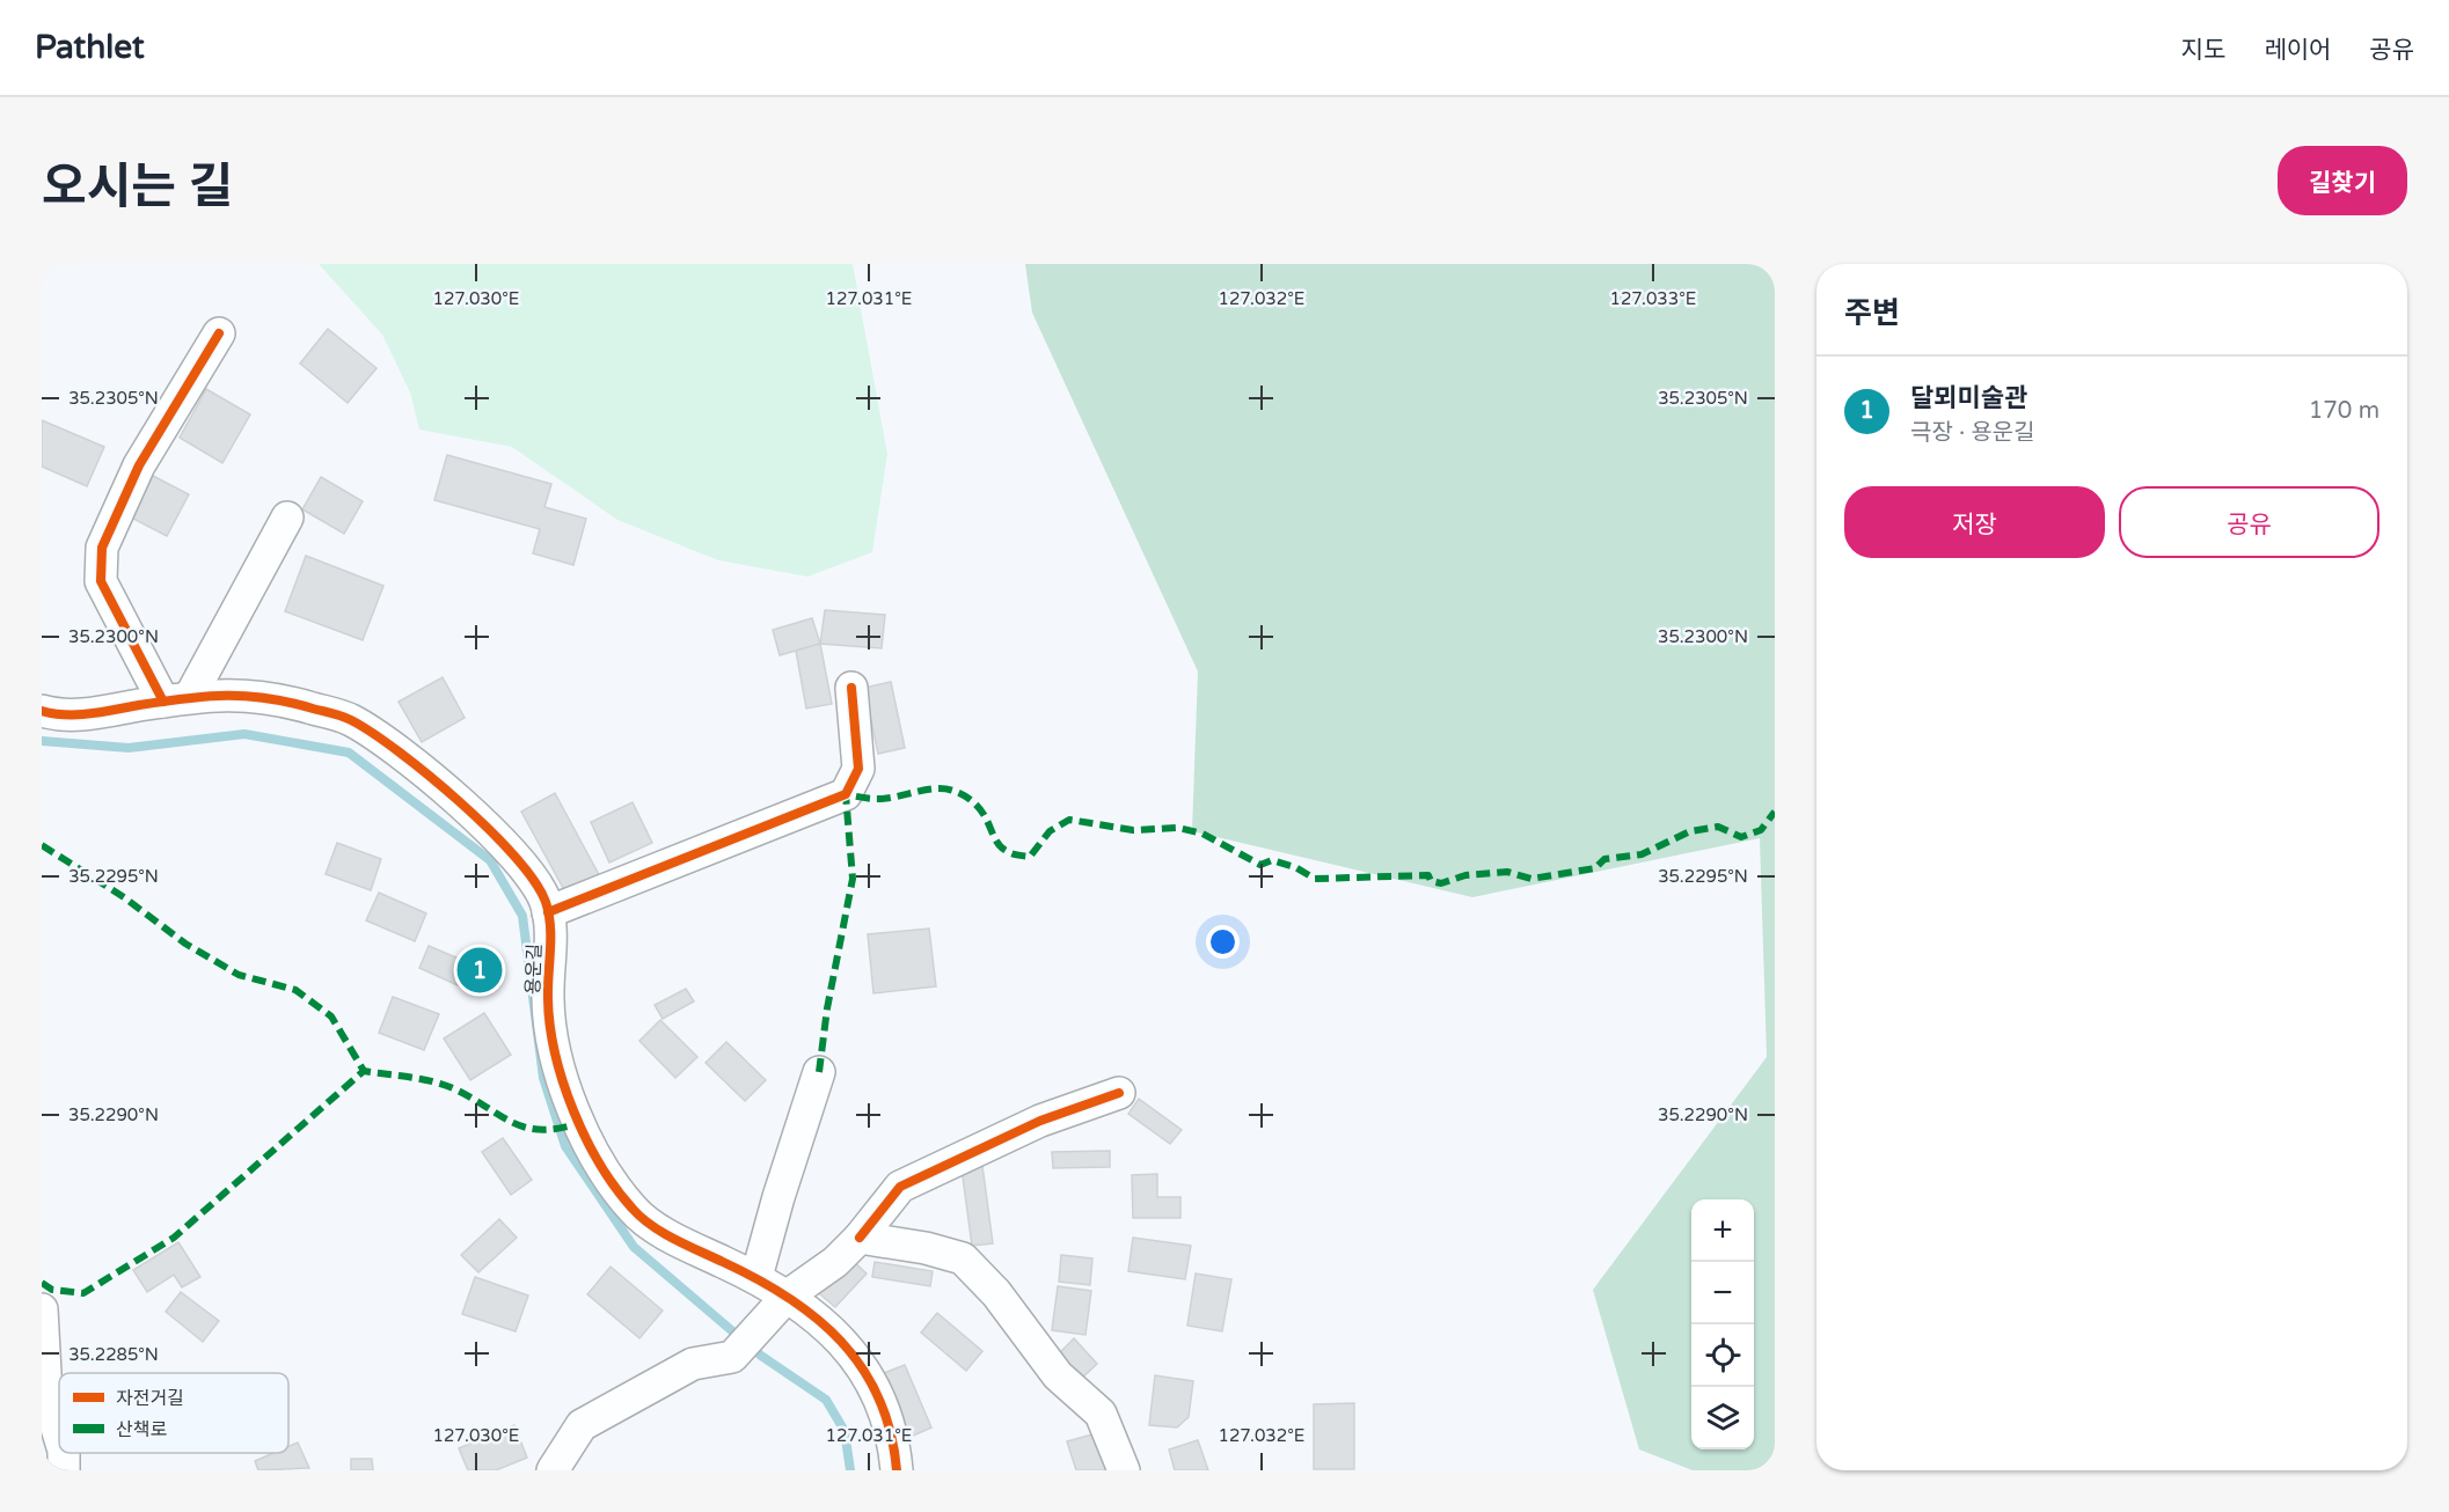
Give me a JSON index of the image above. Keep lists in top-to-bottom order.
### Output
{
  "streets": {
    "street": ["용운길"]
  },
  "legend": ["자전거길", "산책로"],
  "page": {
    "header": "Pathlet",
    "nav": ["지도", "레이어", "공유"],
    "title": "오시는 길",
    "buttons": [
      "길찾기",
      ["저장", "공유"]
    ],
    "heading": "주변",
    "list": [
      {
        "mark": "1",
        "name": "달뫼미술관",
        "note": "극장 · 용운길",
        "value": "170 m"
      }
    ],
    "pins": "1",
    "map_buttons": ["+", "−"]
  },
  "coordinates": [
    "127.030°E",
    "127.031°E",
    "127.032°E",
    "127.033°E",
    "35.2305°N",
    "35.2300°N",
    "35.2295°N",
    "35.2290°N",
    "35.2285°N"
  ]
}
